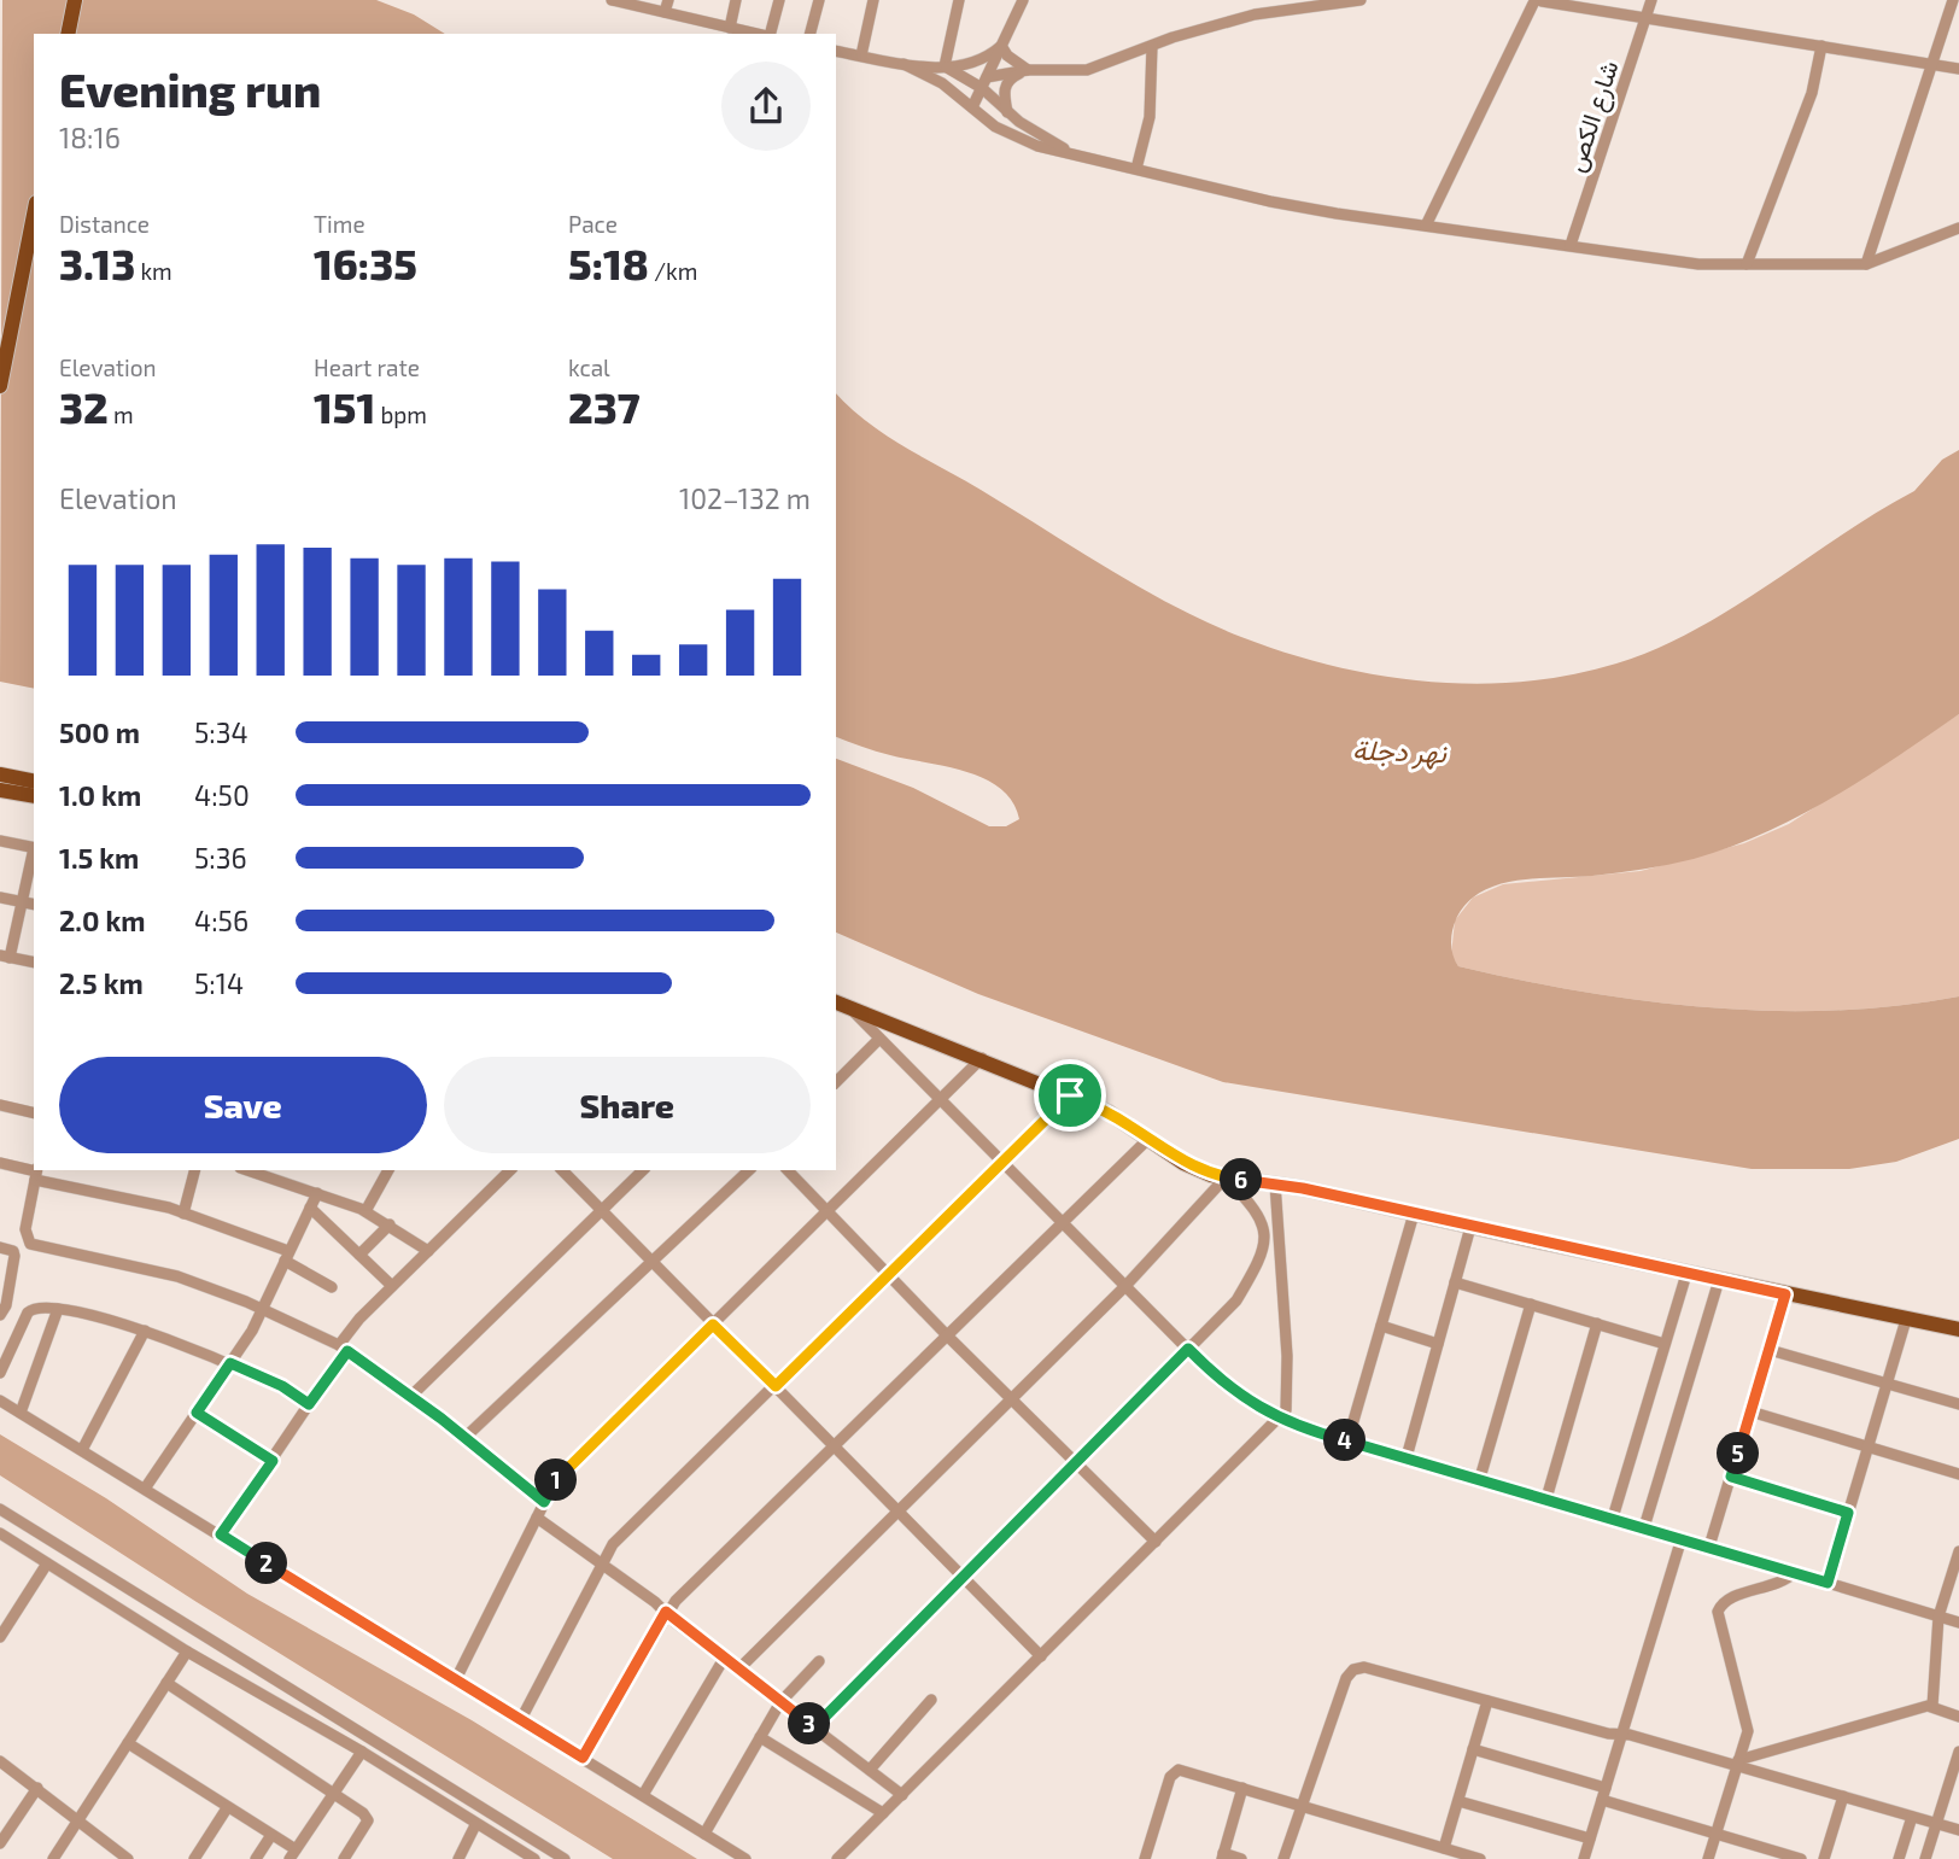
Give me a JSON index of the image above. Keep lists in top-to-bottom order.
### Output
{
  "streets": {
    "street": ["شارع الكص"]
  },
  "water": ["نهر دجلة"],
  "page": {
    "heading": ["Evening run", "18:16"],
    "stats": [
      ["Distance", "3.13 km"],
      ["Time", "16:35"],
      ["Pace", "5:18 /km"],
      ["Elevation", "32 m"],
      ["Heart rate", "151 bpm"],
      ["kcal", "237"]
    ],
    "chart": ["Elevation", "102–132 m"],
    "list": [
      {
        "name": "500 m",
        "note": "5:34"
      },
      {
        "name": "1.0 km",
        "note": "4:50"
      },
      {
        "name": "1.5 km",
        "note": "5:36"
      },
      {
        "name": "2.0 km",
        "note": "4:56"
      },
      {
        "name": "2.5 km",
        "note": "5:14"
      }
    ],
    "buttons": ["Save", "Share"],
    "pins": [
      "6",
      "4",
      "5",
      "1",
      "2",
      "3"
    ]
  }
}
